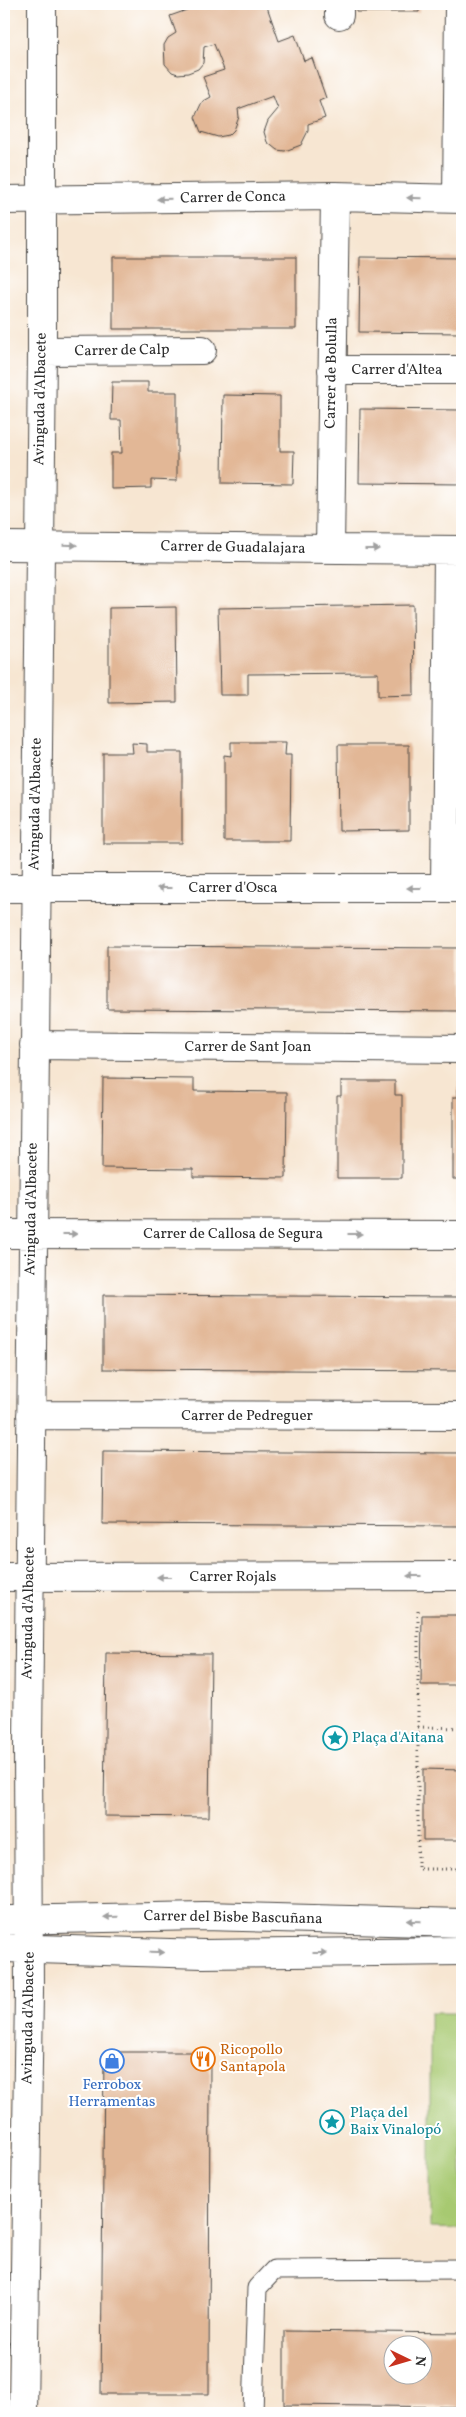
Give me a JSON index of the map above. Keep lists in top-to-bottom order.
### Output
{
  "streets": {
    "street": [
      "Carrer de Conca",
      "Carrer de Calp",
      "Carrer d'Altea",
      "Carrer de Bolulla",
      "Avinguda d'Albacete",
      "Carrer de Guadalajara",
      "Carrer d'Osca",
      "Carrer de Sant Joan",
      "Carrer de Callosa de Segura",
      "Carrer de Pedreguer",
      "Carrer Rojals",
      "Carrer del Bisbe Bascuñana"
    ]
  },
  "crossings": [
    ["Carrer de Conca", "Carrer de Bolulla"],
    ["Carrer de Conca", "Avinguda d'Albacete"],
    ["Carrer de Calp", "Avinguda d'Albacete"],
    ["Carrer d'Altea", "Carrer de Bolulla"],
    ["Carrer de Bolulla", "Carrer de Guadalajara"],
    ["Avinguda d'Albacete", "Carrer de Guadalajara"],
    ["Avinguda d'Albacete", "Carrer d'Osca"],
    ["Avinguda d'Albacete", "Carrer de Sant Joan"],
    ["Avinguda d'Albacete", "Carrer de Callosa de Segura"],
    ["Avinguda d'Albacete", "Carrer de Pedreguer"],
    ["Avinguda d'Albacete", "Carrer Rojals"],
    ["Avinguda d'Albacete", "Carrer del Bisbe Bascuñana"]
  ],
  "one_way": [
    "Carrer de Conca",
    "Carrer de Guadalajara",
    "Carrer d'Osca",
    "Carrer de Callosa de Segura",
    "Carrer Rojals"
  ],
  "places": {
    "place": ["Plaça d'Aitana", "Plaça del Baix Vinalopó"],
    "restaurant": ["Ricopollo Santapola"],
    "shop": ["Ferrobox Herramentas"]
  },
  "north": "right"
}
